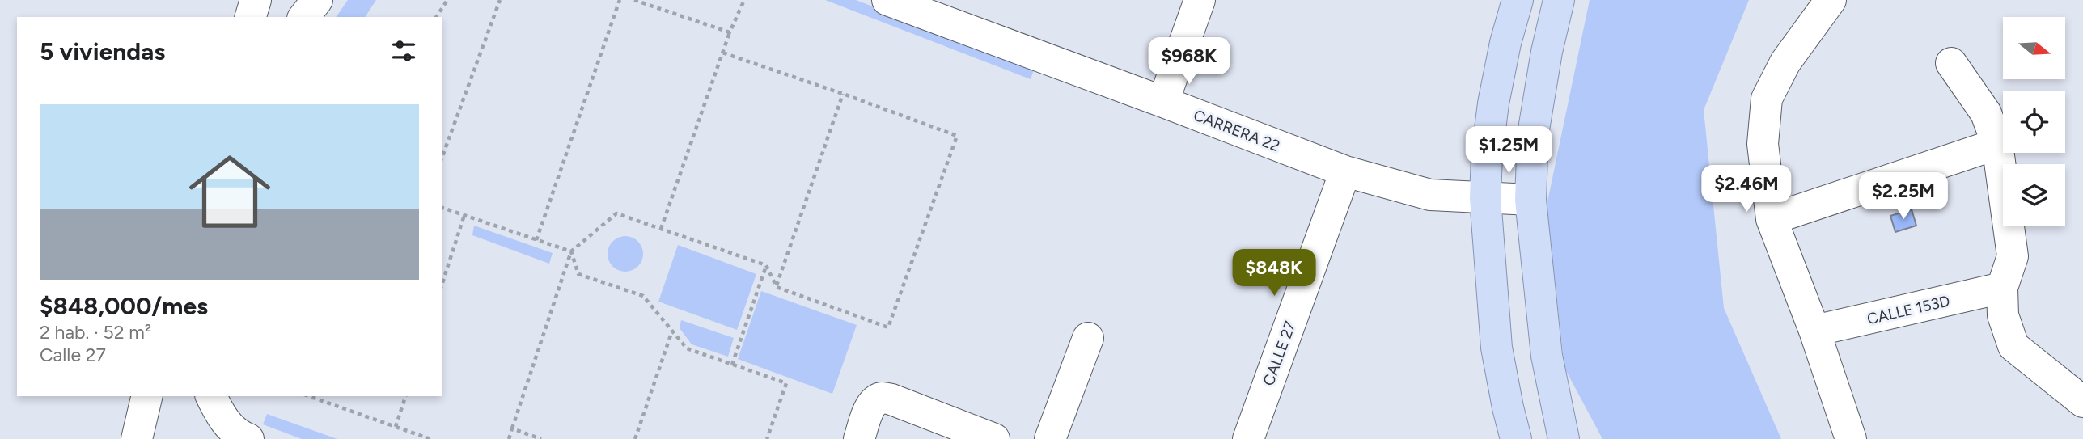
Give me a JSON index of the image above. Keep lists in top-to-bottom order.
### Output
{
  "streets": {
    "street": ["CARRERA 22", "CALLE 153D", "CALLE 27"]
  },
  "crossings": [
    ["CARRERA 22", "CALLE 27"]
  ],
  "north": "right",
  "page": {
    "heading": "5 viviendas",
    "price": [
      "$968K",
      "$1.25M",
      "$2.46M",
      "$2.25M",
      "$848K"
    ],
    "list": [
      {
        "name": "$848,000/mes",
        "note": "2 hab. · 52 m² · Calle 27"
      }
    ]
  }
}
